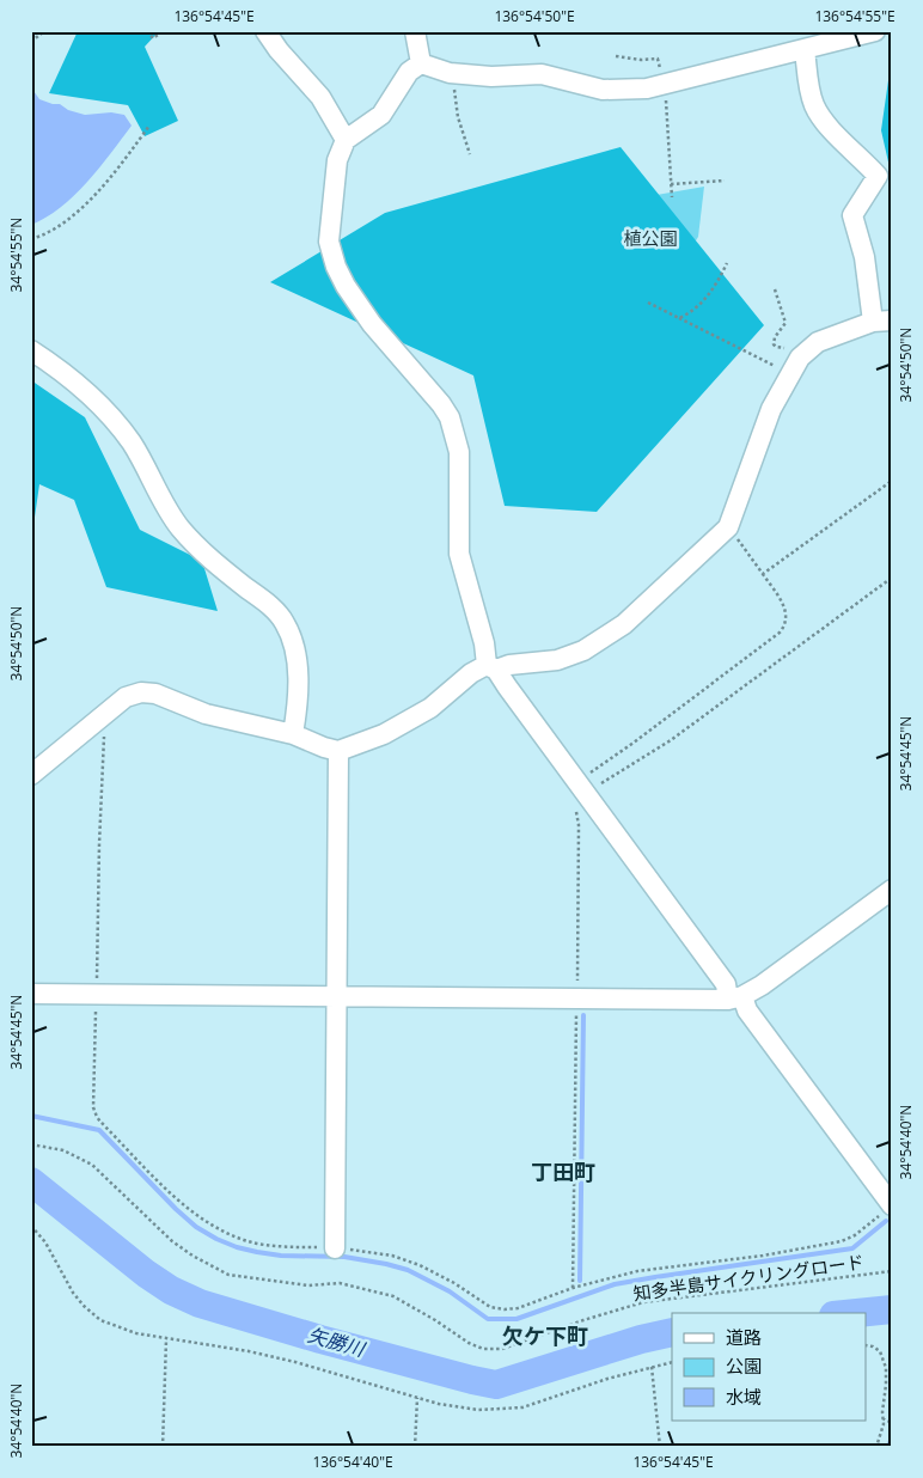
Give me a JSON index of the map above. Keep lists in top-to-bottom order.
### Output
{
  "streets": {
    "path": ["知多半島サイクリングロード"]
  },
  "districts": ["丁田町", "欠ケ下町"],
  "water": ["矢勝川"],
  "parks": ["植公園"],
  "legend": ["道路", "公園", "水域"],
  "coordinates": [
    "136°54'45\"E",
    "136°54'50\"E",
    "136°54'55\"E",
    "34°54'55\"N",
    "34°54'50\"N",
    "34°54'45\"N",
    "34°54'40\"N",
    "136°54'40\"E"
  ]
}
